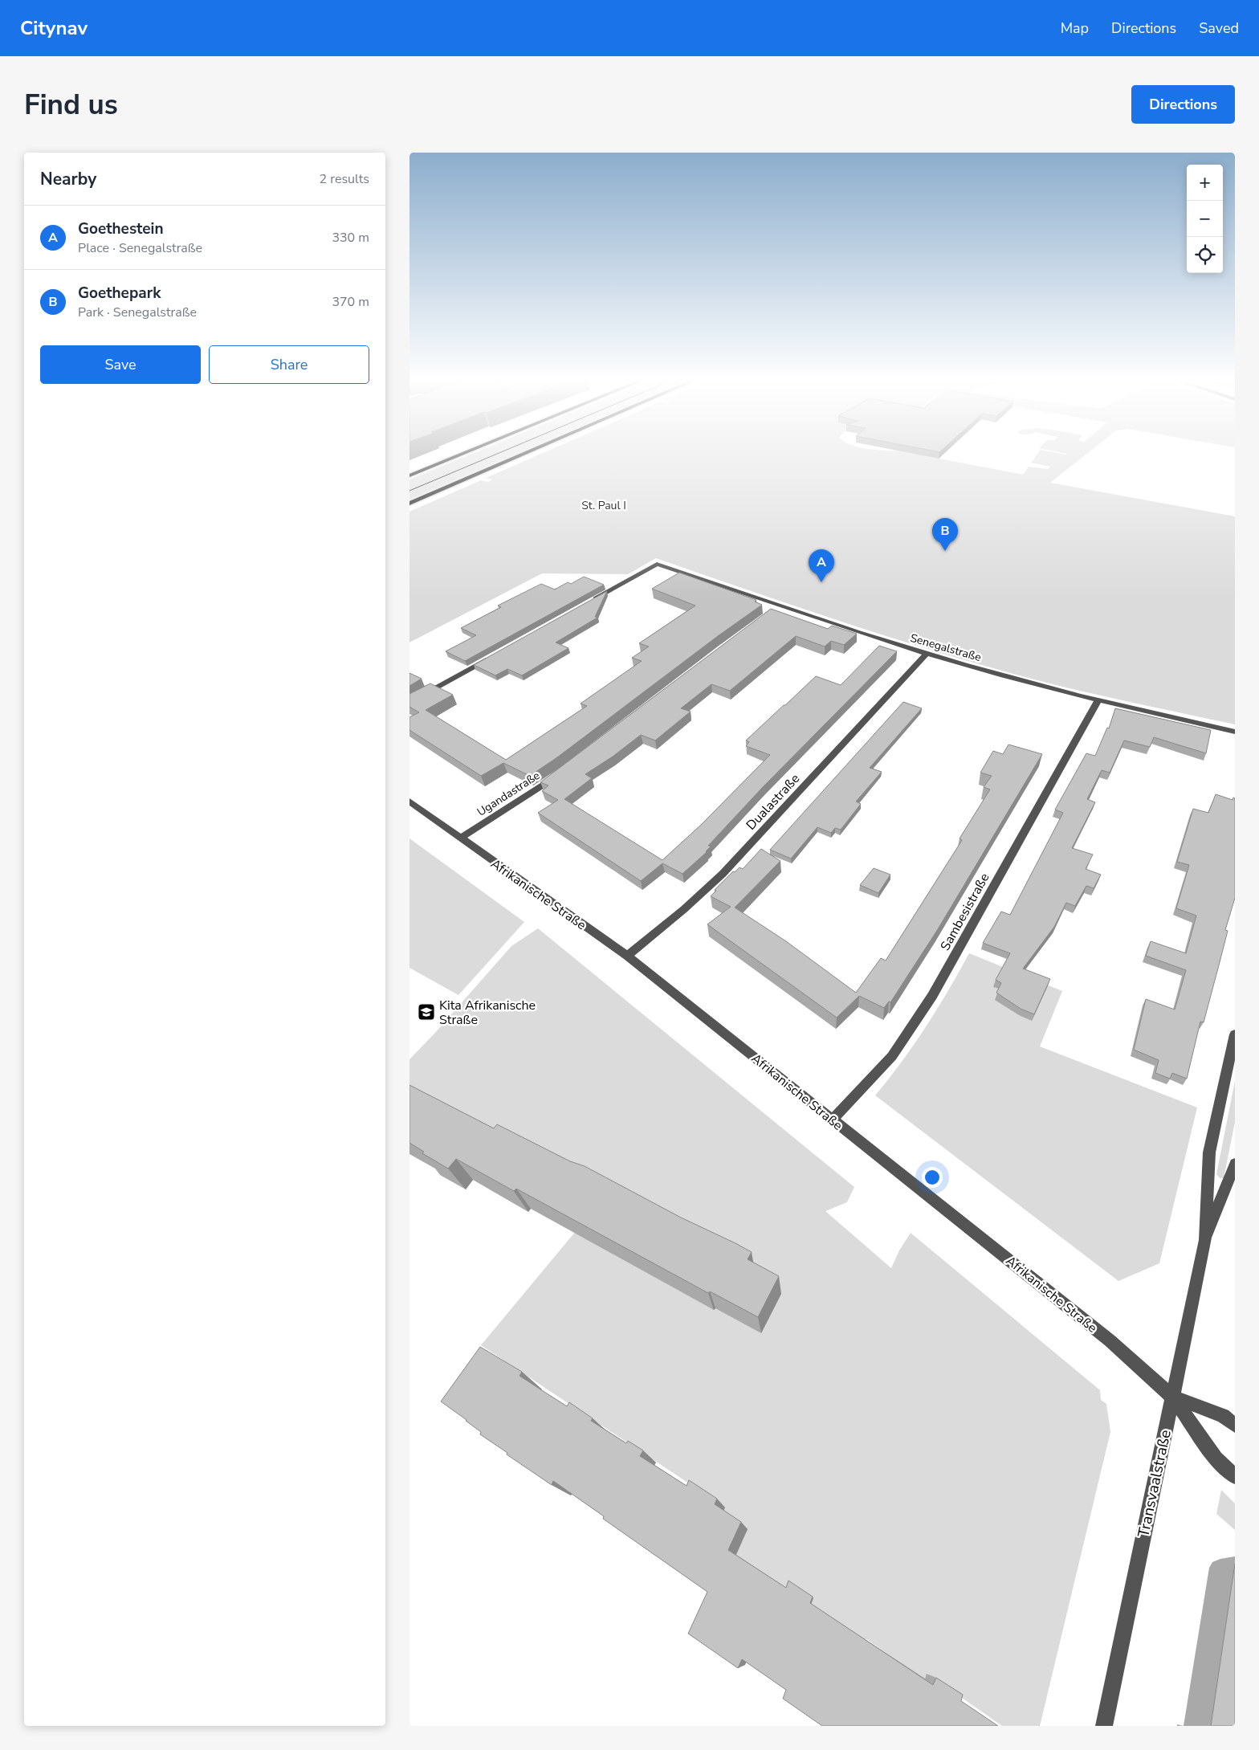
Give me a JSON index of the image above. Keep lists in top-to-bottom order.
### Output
{
  "streets": {
    "street": [
      "Senegalstraße",
      "Ugandastraße",
      "Dualastraße",
      "Afrikanische Straße",
      "Sambesistraße",
      "Transvaalstraße"
    ]
  },
  "crossings": [
    ["Senegalstraße", "Dualastraße"],
    ["Senegalstraße", "Sambesistraße"],
    ["Ugandastraße", "Afrikanische Straße"],
    ["Dualastraße", "Afrikanische Straße"],
    ["Afrikanische Straße", "Sambesistraße"],
    ["Afrikanische Straße", "Transvaalstraße"]
  ],
  "parks": ["St. Paul I"],
  "places": {
    "school or university": ["Kita Afrikanische Straße"]
  },
  "page": {
    "header": "Citynav",
    "nav": ["Map", "Directions", "Saved"],
    "buttons": [
      "Directions",
      ["Save", "Share"]
    ],
    "title": "Find us",
    "heading": ["Nearby", "2 results"],
    "map_buttons": ["+", "−"],
    "list": [
      {
        "mark": "A",
        "name": "Goethestein",
        "note": "Place · Senegalstraße",
        "value": "330 m"
      },
      {
        "mark": "B",
        "name": "Goethepark",
        "note": "Park · Senegalstraße",
        "value": "370 m"
      }
    ],
    "pins": ["B", "A"]
  }
}
